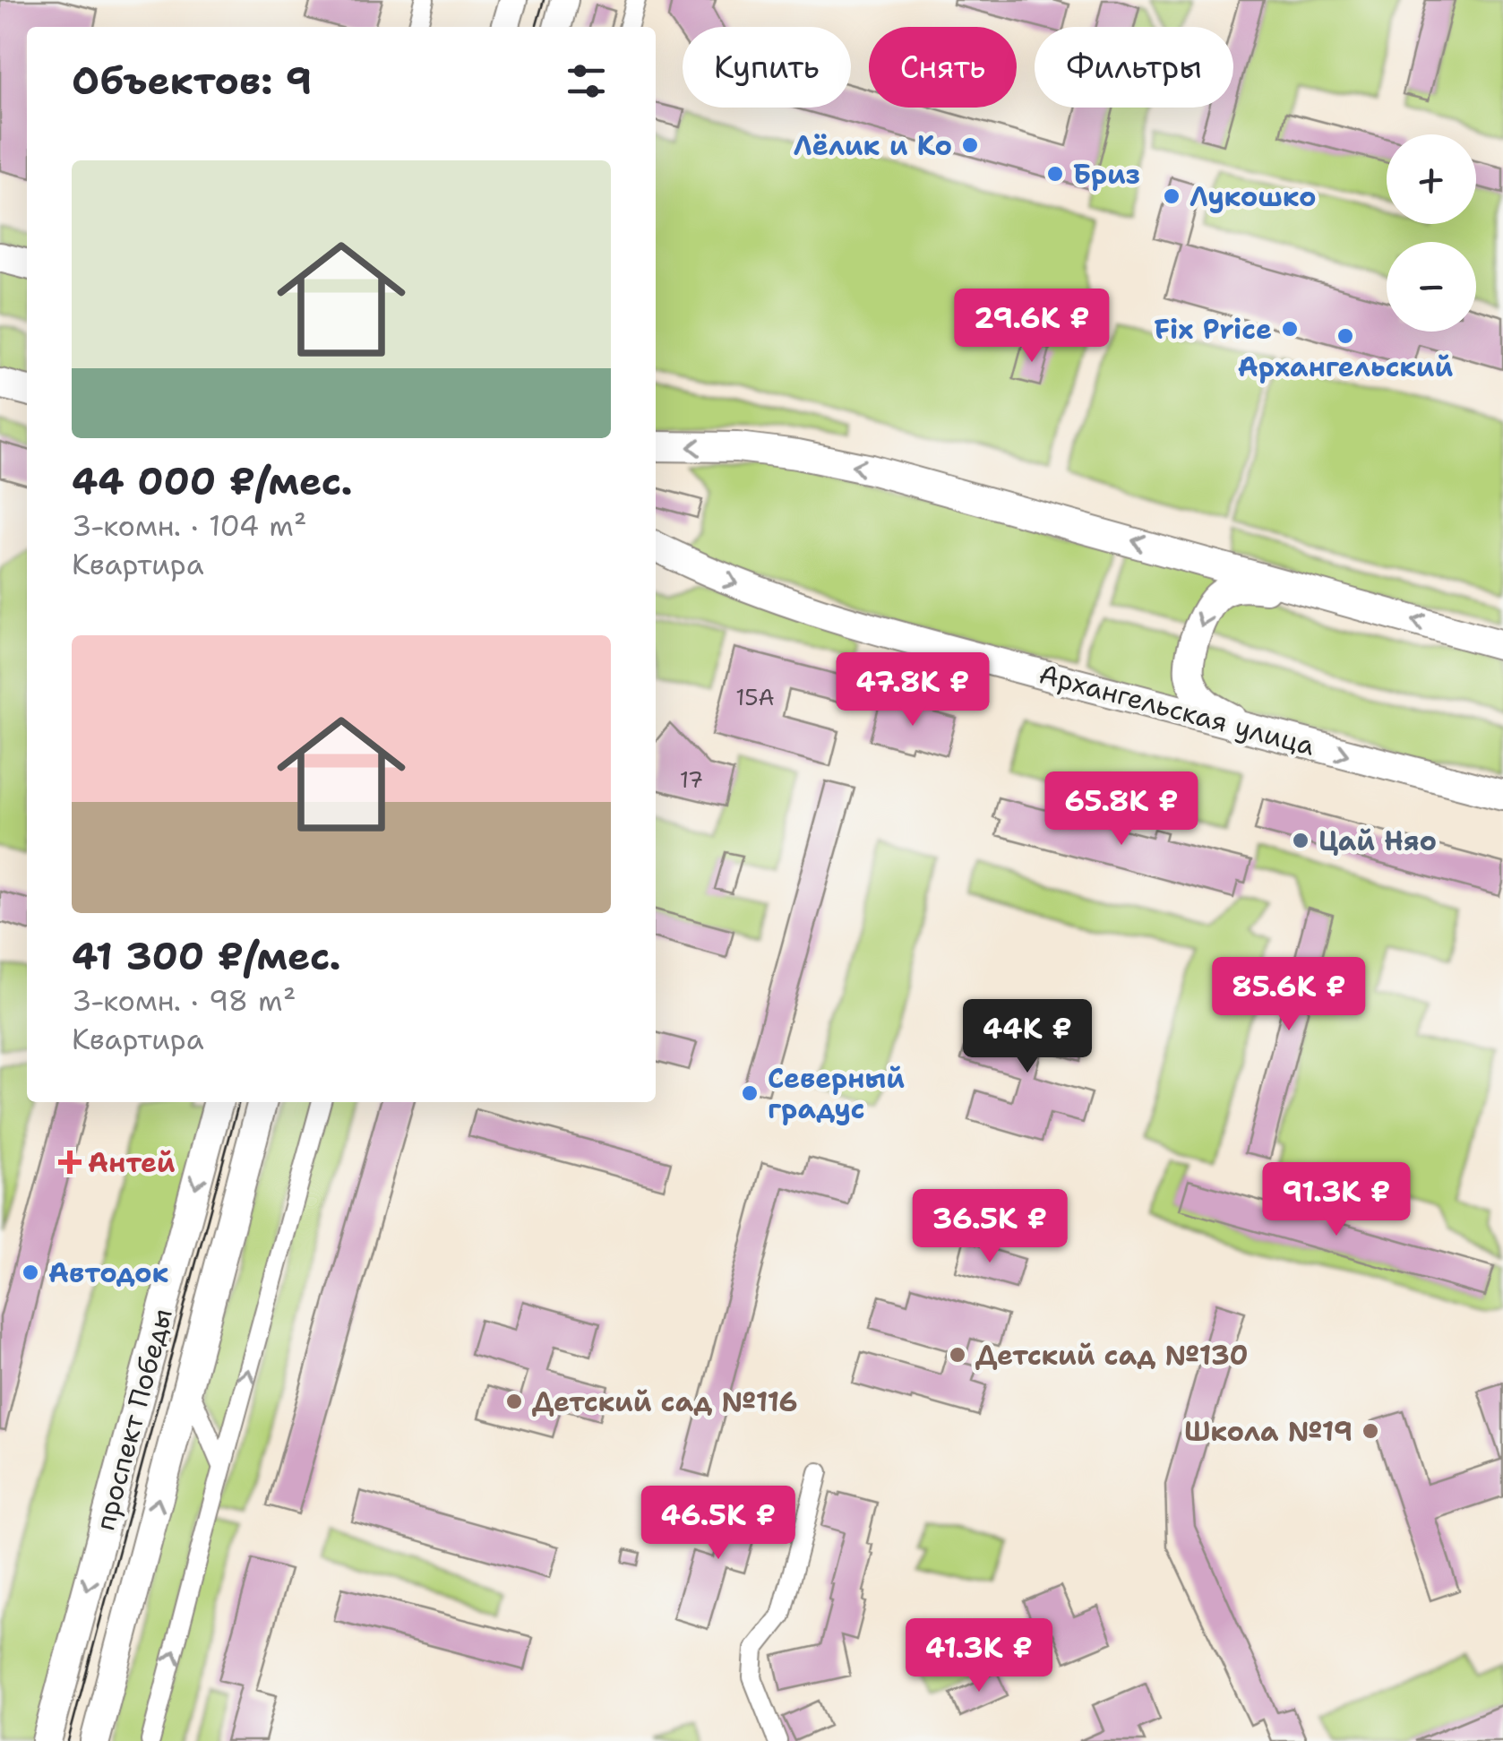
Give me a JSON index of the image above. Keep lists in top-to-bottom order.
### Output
{
  "streets": {
    "main road": ["Архангельская улица", "проспект Победы"]
  },
  "places": {
    "other": [
      "Лёлик и Ко",
      "Бриз",
      "Лукошко",
      "Fix Price",
      "Архангельский",
      "Цай Няо",
      "Северный градус",
      "Автодок",
      "Детский сад №130",
      "Детский сад №116",
      "Школа №19"
    ],
    "health": ["Антей"]
  },
  "house_numbers": ["15А", "17"],
  "page": {
    "chip": ["Купить", "Снять", "Фильтры"],
    "heading": "Объектов: 9",
    "map_buttons": ["+", "−"],
    "list": [
      {
        "name": "44 000 ₽/мес.",
        "note": "3-комн. · 104 m² · Квартира"
      },
      {
        "name": "41 300 ₽/мес.",
        "note": "3-комн. · 98 m² · Квартира"
      }
    ],
    "price": [
      "29.6K ₽",
      "47.8K ₽",
      "65.8K ₽",
      "85.6K ₽",
      "44K ₽",
      "91.3K ₽",
      "36.5K ₽",
      "46.5K ₽",
      "41.3K ₽"
    ]
  }
}
